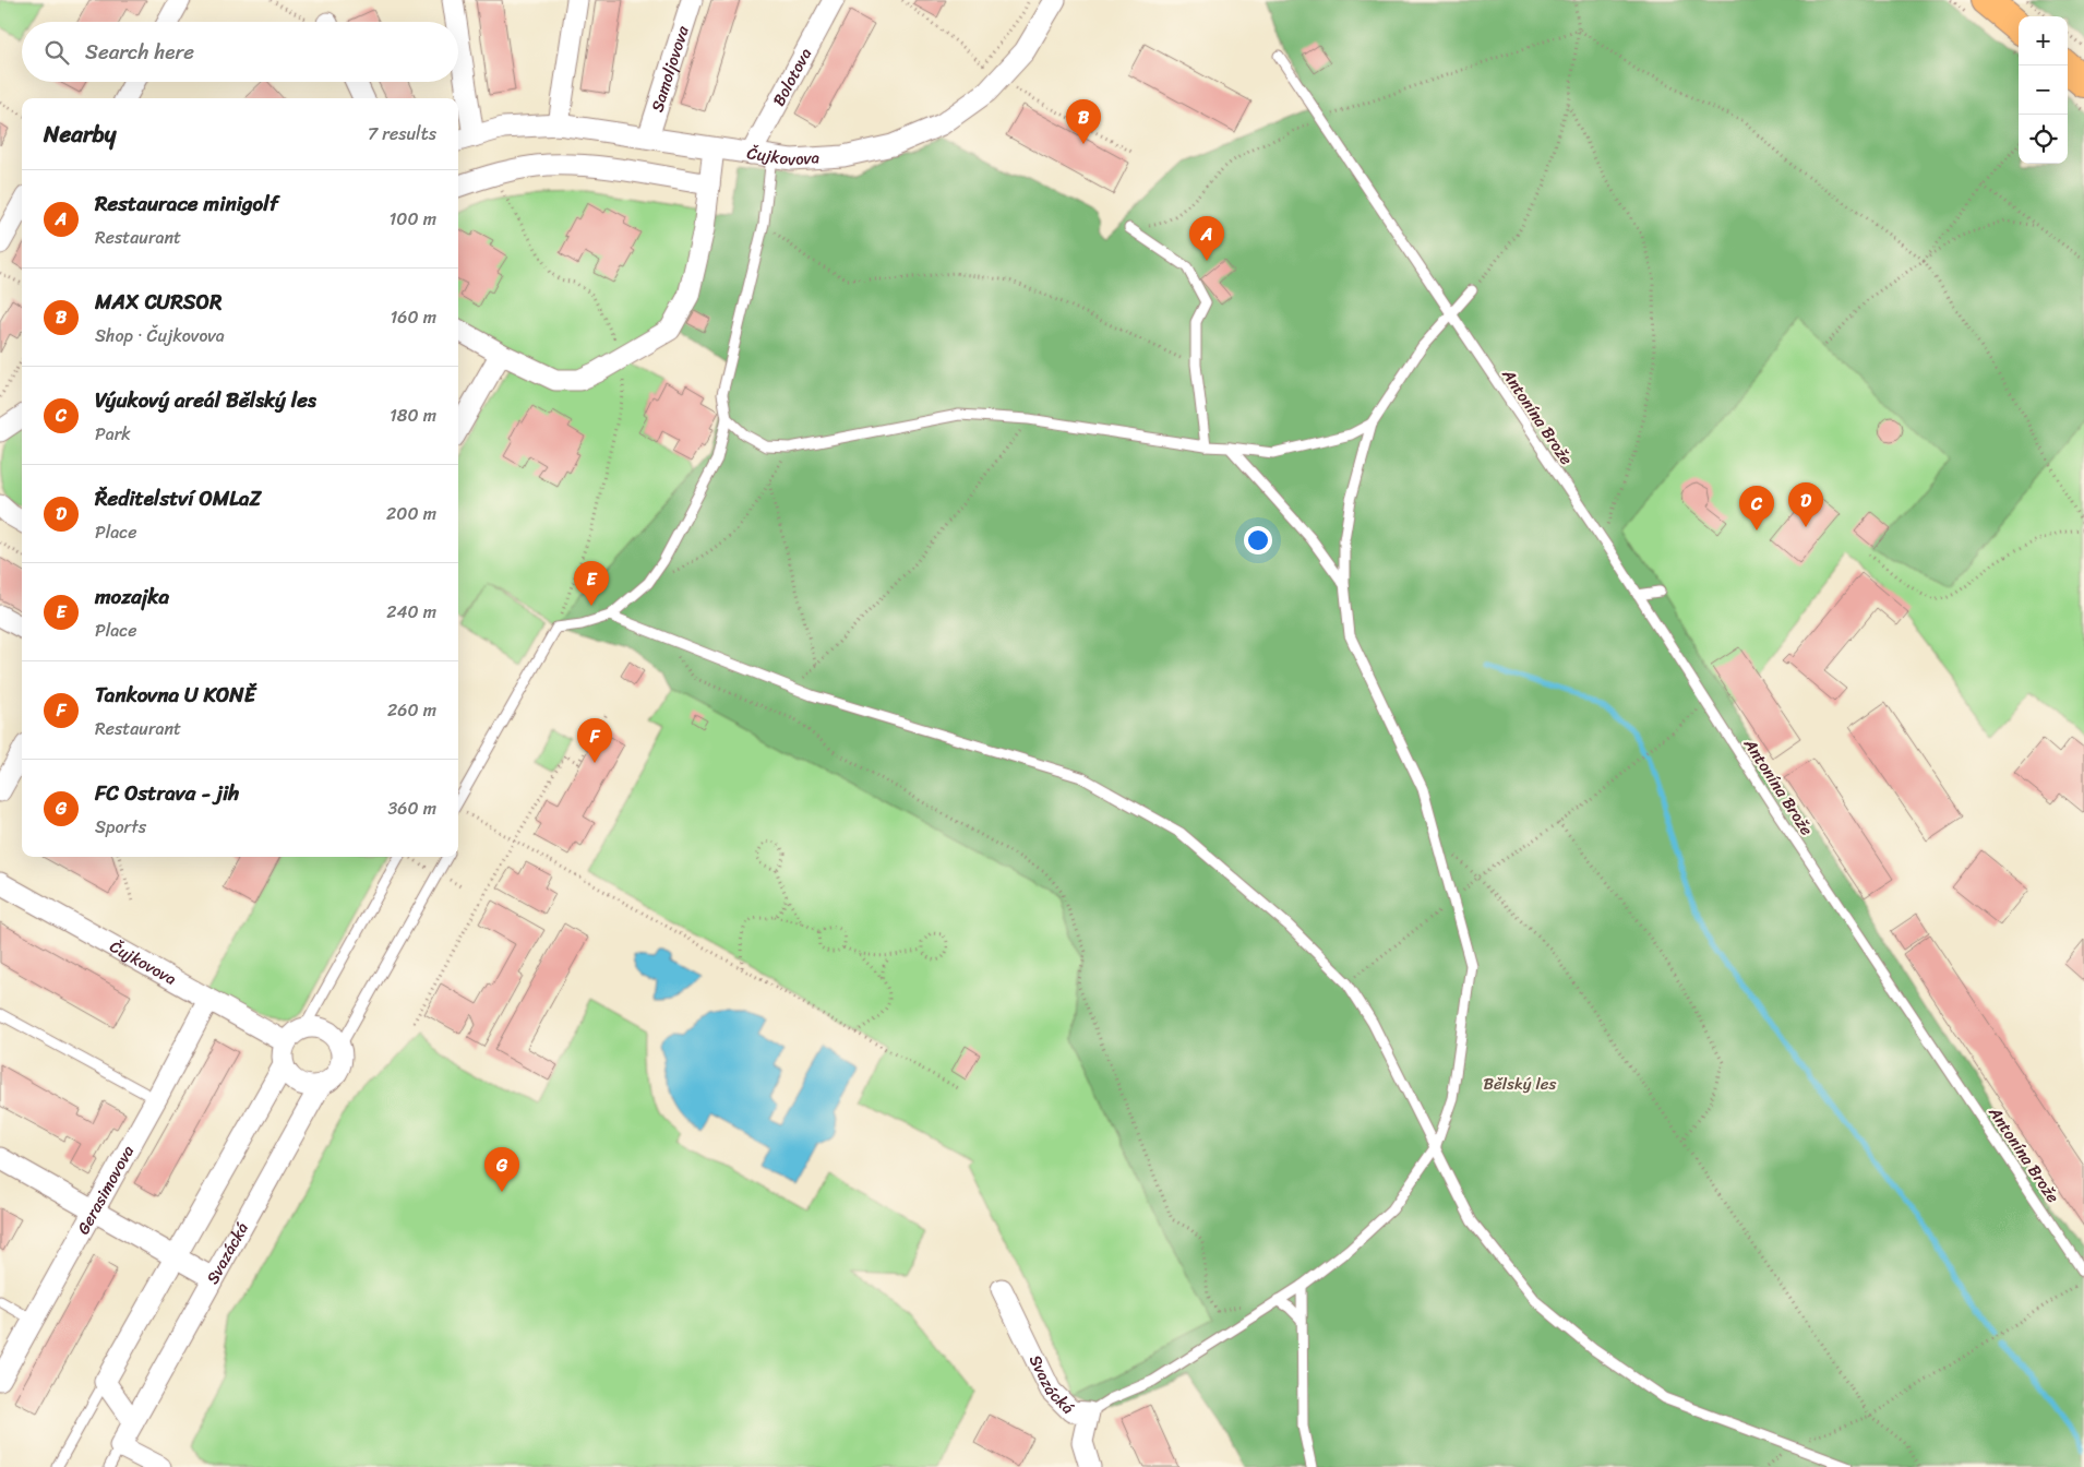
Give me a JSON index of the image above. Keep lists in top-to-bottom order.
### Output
{
  "streets": {
    "street": [
      "Samoljovova",
      "Bolotova",
      "Čujkovova",
      "Gerasimovova",
      "Svazácká"
    ],
    "lane": ["Antonína Brože"]
  },
  "crossings": [
    ["Samoljovova", "Čujkovova"],
    ["Bolotova", "Čujkovova"],
    ["Čujkovova", "Gerasimovova"],
    ["Čujkovova", "Svazácká"]
  ],
  "parks": ["Bělský les"],
  "page": {
    "map_buttons": ["+", "−"],
    "search": "Search here",
    "heading": ["Nearby", "7 results"],
    "pins": [
      "B",
      "A",
      "D",
      "C",
      "E",
      "F",
      "G"
    ],
    "list": [
      {
        "mark": "A",
        "name": "Restaurace minigolf",
        "note": "Restaurant",
        "value": "100 m"
      },
      {
        "mark": "B",
        "name": "MAX CURSOR",
        "note": "Shop · Čujkovova",
        "value": "160 m"
      },
      {
        "mark": "C",
        "name": "Výukový areál Bělský les",
        "note": "Park",
        "value": "180 m"
      },
      {
        "mark": "D",
        "name": "Ředitelství OMLaZ",
        "note": "Place",
        "value": "200 m"
      },
      {
        "mark": "E",
        "name": "mozajka",
        "note": "Place",
        "value": "240 m"
      },
      {
        "mark": "F",
        "name": "Tankovna U KONĚ",
        "note": "Restaurant",
        "value": "260 m"
      },
      {
        "mark": "G",
        "name": "FC Ostrava - jih",
        "note": "Sports",
        "value": "360 m"
      }
    ]
  }
}
